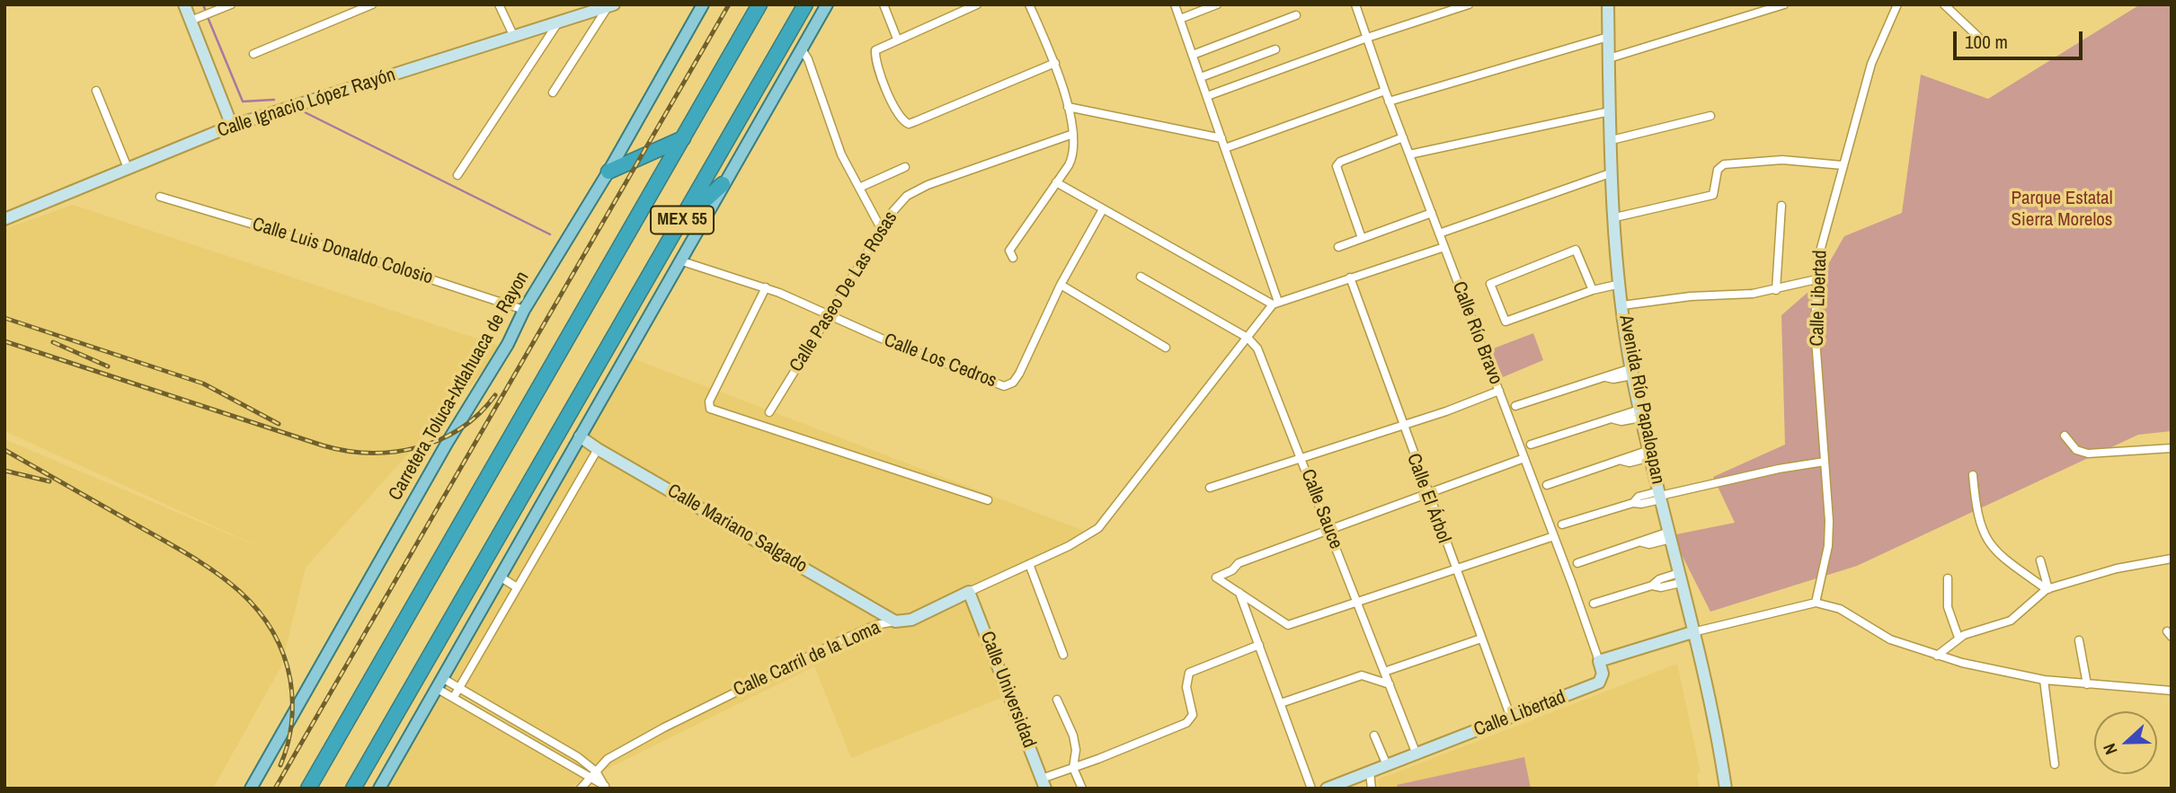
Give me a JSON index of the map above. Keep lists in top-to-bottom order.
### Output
{
  "streets": {
    "highway": ["MEX 55"],
    "main road": [
      "Calle Ignacio López Rayón",
      "Calle Libertad",
      "Carretera Toluca-Ixtlahuaca de Rayon",
      "Avenida Río Papaloapan",
      "Calle Mariano Salgado",
      "Calle Carril de la Loma",
      "Calle Universidad"
    ],
    "street": [
      "Calle Luis Donaldo Colosio",
      "Calle Paseo De Las Rosas",
      "Calle Río Bravo",
      "Calle Los Cedros",
      "Calle El Árbol",
      "Calle Sauce"
    ]
  },
  "crossings": [
    ["Calle Luis Donaldo Colosio", "Carretera Toluca-Ixtlahuaca de Rayon"],
    ["Calle Paseo De Las Rosas", "Calle Los Cedros"],
    ["Calle Libertad", "Calle Río Bravo"],
    ["Calle Libertad", "Calle El Árbol"],
    ["Calle Libertad", "Calle Sauce"],
    ["Calle Sauce", "Calle Carril de la Loma"],
    ["Calle Mariano Salgado", "Calle Carril de la Loma"],
    ["Calle Carril de la Loma", "Calle Universidad"]
  ],
  "parks": ["Parque Estatal Sierra Morelos"],
  "scale_bar": "100 m",
  "north": "left"
}
